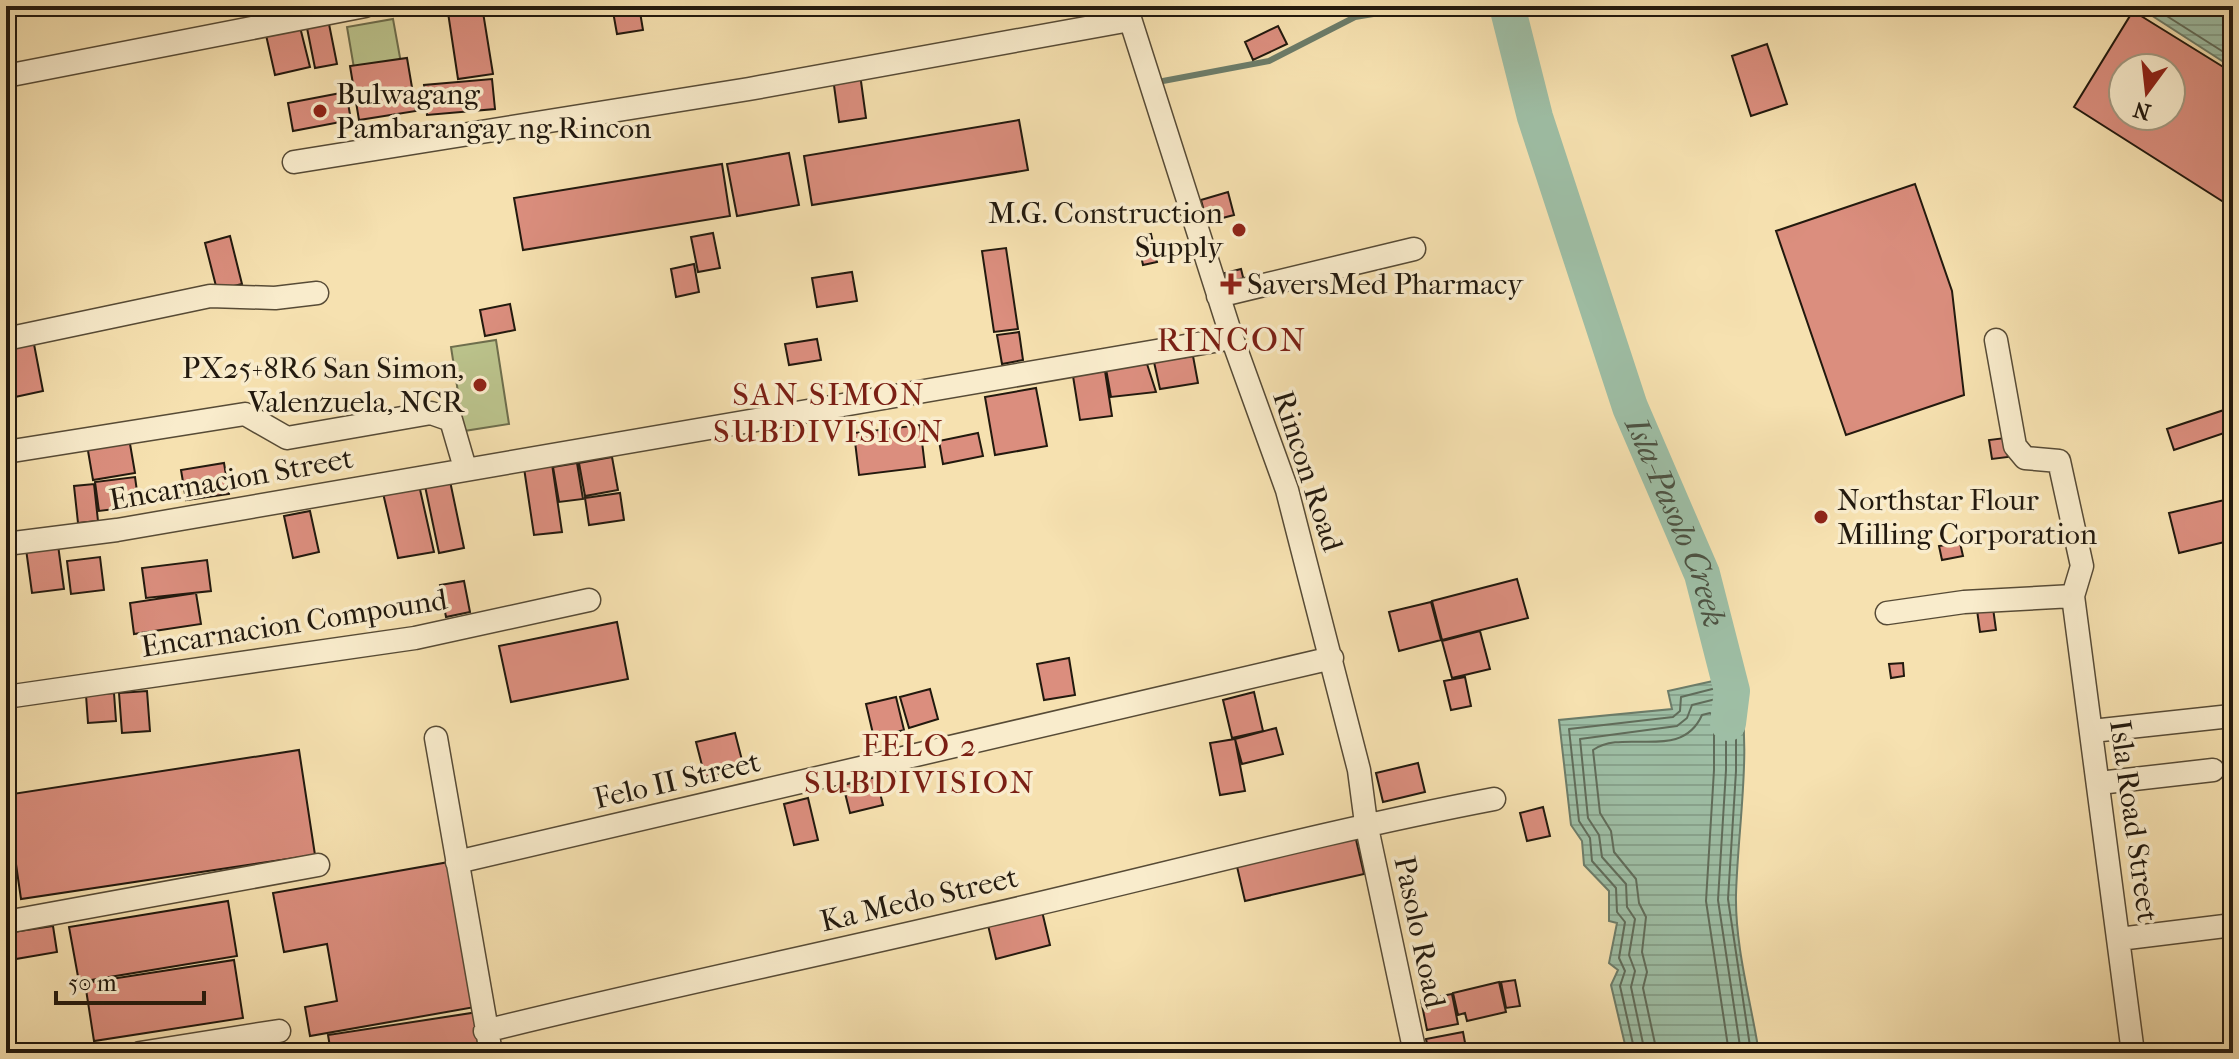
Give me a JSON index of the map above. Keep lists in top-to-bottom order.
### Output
{
  "streets": {
    "street": [
      "Rincon Road",
      "Encarnacion Street",
      "Encarnacion Compound",
      "Felo II Street",
      "Isla Road Street",
      "Ka Medo Street",
      "Pasolo Road"
    ]
  },
  "crossings": [
    ["Rincon Road", "Encarnacion Street"],
    ["Rincon Road", "Felo II Street"],
    ["Rincon Road", "Ka Medo Street"],
    ["Rincon Road", "Pasolo Road"],
    ["Ka Medo Street", "Pasolo Road"]
  ],
  "districts": ["RINCON", "SAN SIMON SUBDIVISION", "FELO 2 SUBDIVISION"],
  "water": ["Isla-Pasolo Creek"],
  "places": {
    "other": [
      "Bulwagang Pambarangay ng Rincon",
      "M.G. Construction Supply",
      "PX25+8R6 San Simon, Valenzuela, NCR",
      "Northstar Flour Milling Corporation"
    ],
    "health": ["SaversMed Pharmacy"]
  },
  "scale_bar": "50 m",
  "north": "bottom"
}
